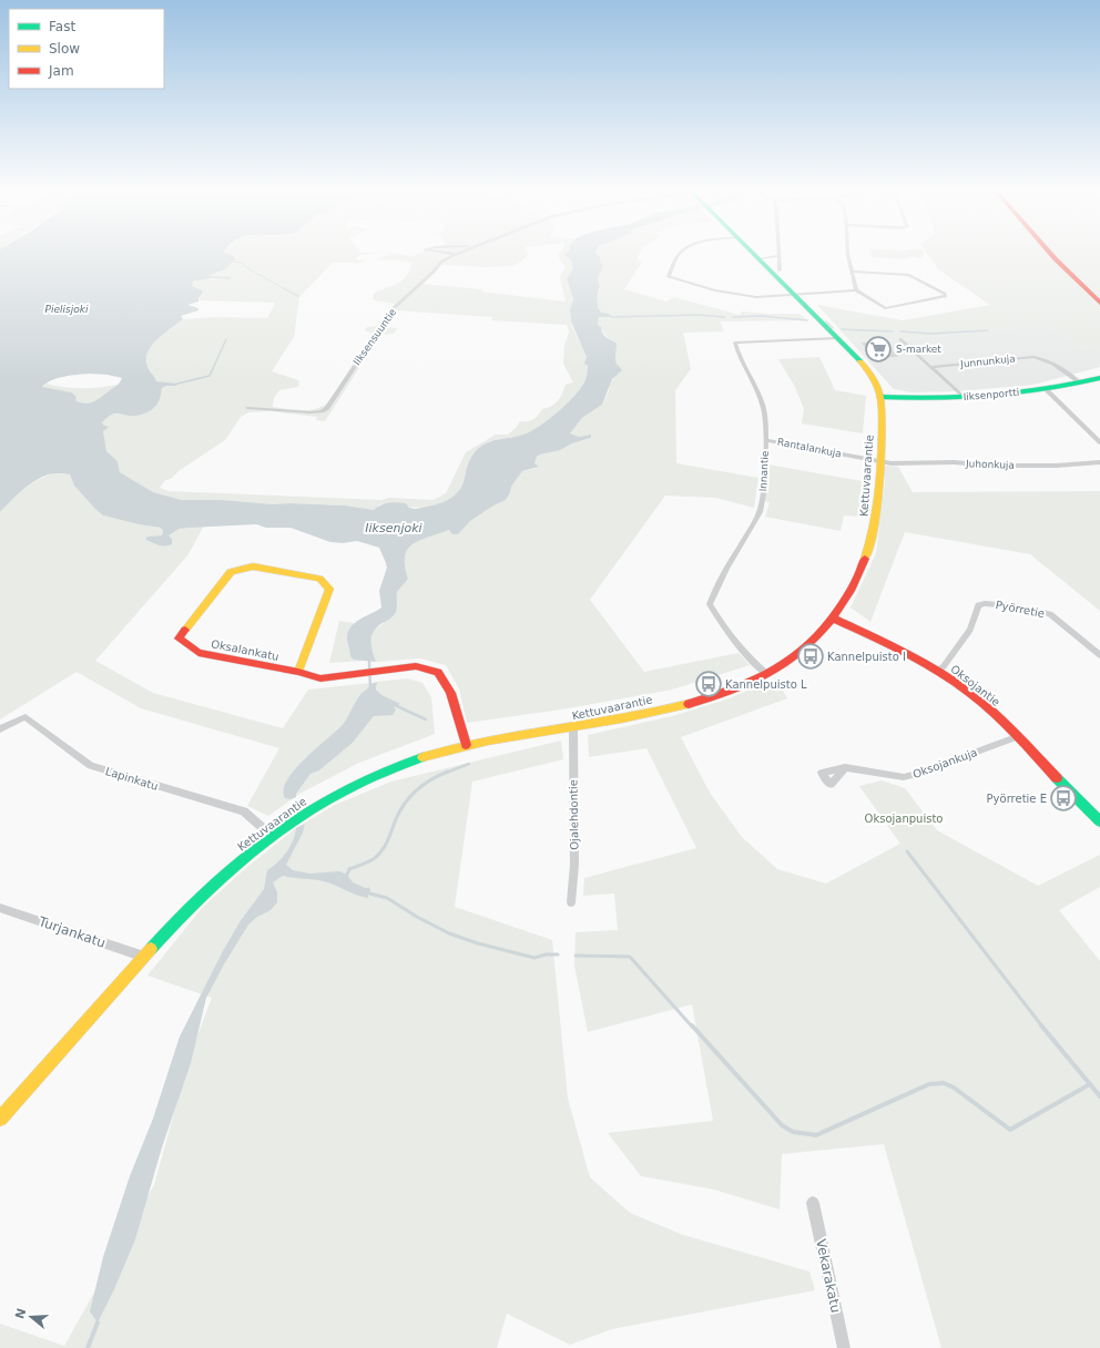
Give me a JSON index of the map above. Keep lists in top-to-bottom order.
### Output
{
  "streets": {
    "street": [
      "Iiksensuuntie",
      "Junnunkuja",
      "Iiksenportti",
      "Rantalankuja",
      "Juhonkuja",
      "Innantie",
      "Kettuvaarantie",
      "Pyörretie",
      "Oksalankatu",
      "Oksojantie",
      "Oksojankuja",
      "Lapinkatu",
      "Ojalehdontie",
      "Turjankatu",
      "Vekarakatu"
    ]
  },
  "crossings": [
    ["Junnunkuja", "Iiksenportti"],
    ["Iiksenportti", "Kettuvaarantie"],
    ["Rantalankuja", "Juhonkuja"],
    ["Rantalankuja", "Innantie"],
    ["Rantalankuja", "Kettuvaarantie"],
    ["Juhonkuja", "Kettuvaarantie"],
    ["Innantie", "Kettuvaarantie"],
    ["Kettuvaarantie", "Oksalankatu"],
    ["Kettuvaarantie", "Oksojantie"],
    ["Kettuvaarantie", "Lapinkatu"],
    ["Kettuvaarantie", "Ojalehdontie"],
    ["Kettuvaarantie", "Turjankatu"],
    ["Pyörretie", "Oksojantie"],
    ["Oksojantie", "Oksojankuja"]
  ],
  "water": ["Pielisjoki", "Iiksenjoki"],
  "parks": ["Oksojanpuisto"],
  "places": {
    "supermarket": ["S-market"],
    "bus stop": ["Kannelpuisto I", "Kannelpuisto L", "Pyörretie E"]
  },
  "legend": ["Fast", "Slow", "Jam"],
  "north": "left"
}
